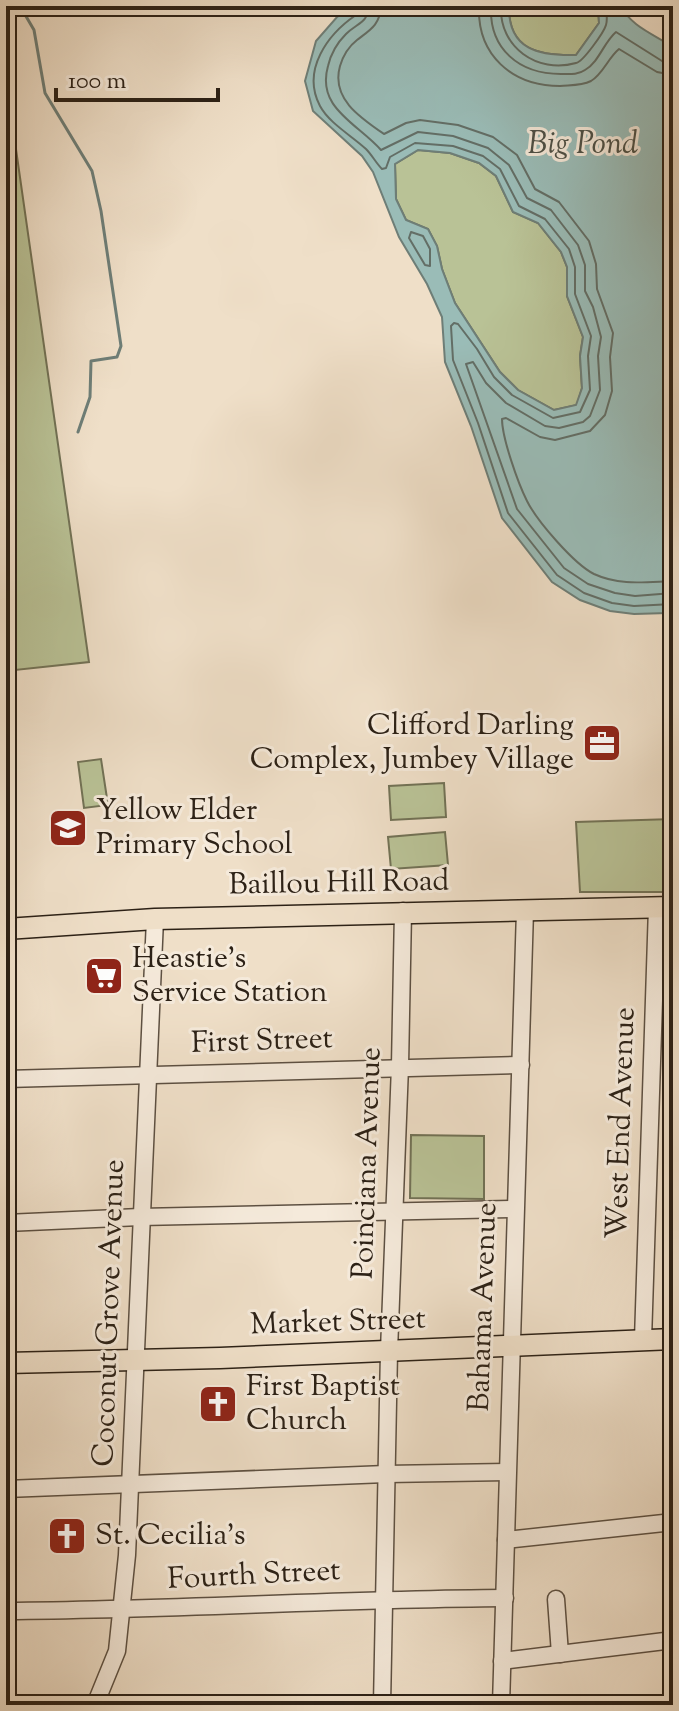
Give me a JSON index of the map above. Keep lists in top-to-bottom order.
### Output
{
  "streets": {
    "main road": ["Baillou Hill Road", "Market Street"],
    "street": [
      "First Street",
      "West End Avenue",
      "Poinciana Avenue",
      "Bahama Avenue",
      "Coconut Grove Avenue",
      "Fourth Street"
    ]
  },
  "crossings": [
    ["Baillou Hill Road", "West End Avenue"],
    ["Baillou Hill Road", "Poinciana Avenue"],
    ["Baillou Hill Road", "Bahama Avenue"],
    ["Baillou Hill Road", "Coconut Grove Avenue"],
    ["First Street", "Poinciana Avenue"],
    ["First Street", "Bahama Avenue"],
    ["First Street", "Coconut Grove Avenue"],
    ["West End Avenue", "Market Street"],
    ["Poinciana Avenue", "Market Street"],
    ["Poinciana Avenue", "Fourth Street"],
    ["Bahama Avenue", "Market Street"],
    ["Bahama Avenue", "Fourth Street"],
    ["Coconut Grove Avenue", "Market Street"],
    ["Coconut Grove Avenue", "Fourth Street"]
  ],
  "water": ["Big Pond"],
  "places": {
    "office": ["Clifford Darling Complex, Jumbey Village"],
    "school or university": ["Yellow Elder Primary School"],
    "supermarket": ["Heastie's Service Station"],
    "church": ["First Baptist Church", "St. Cecilia's"]
  },
  "scale_bar": "100 m"
}
